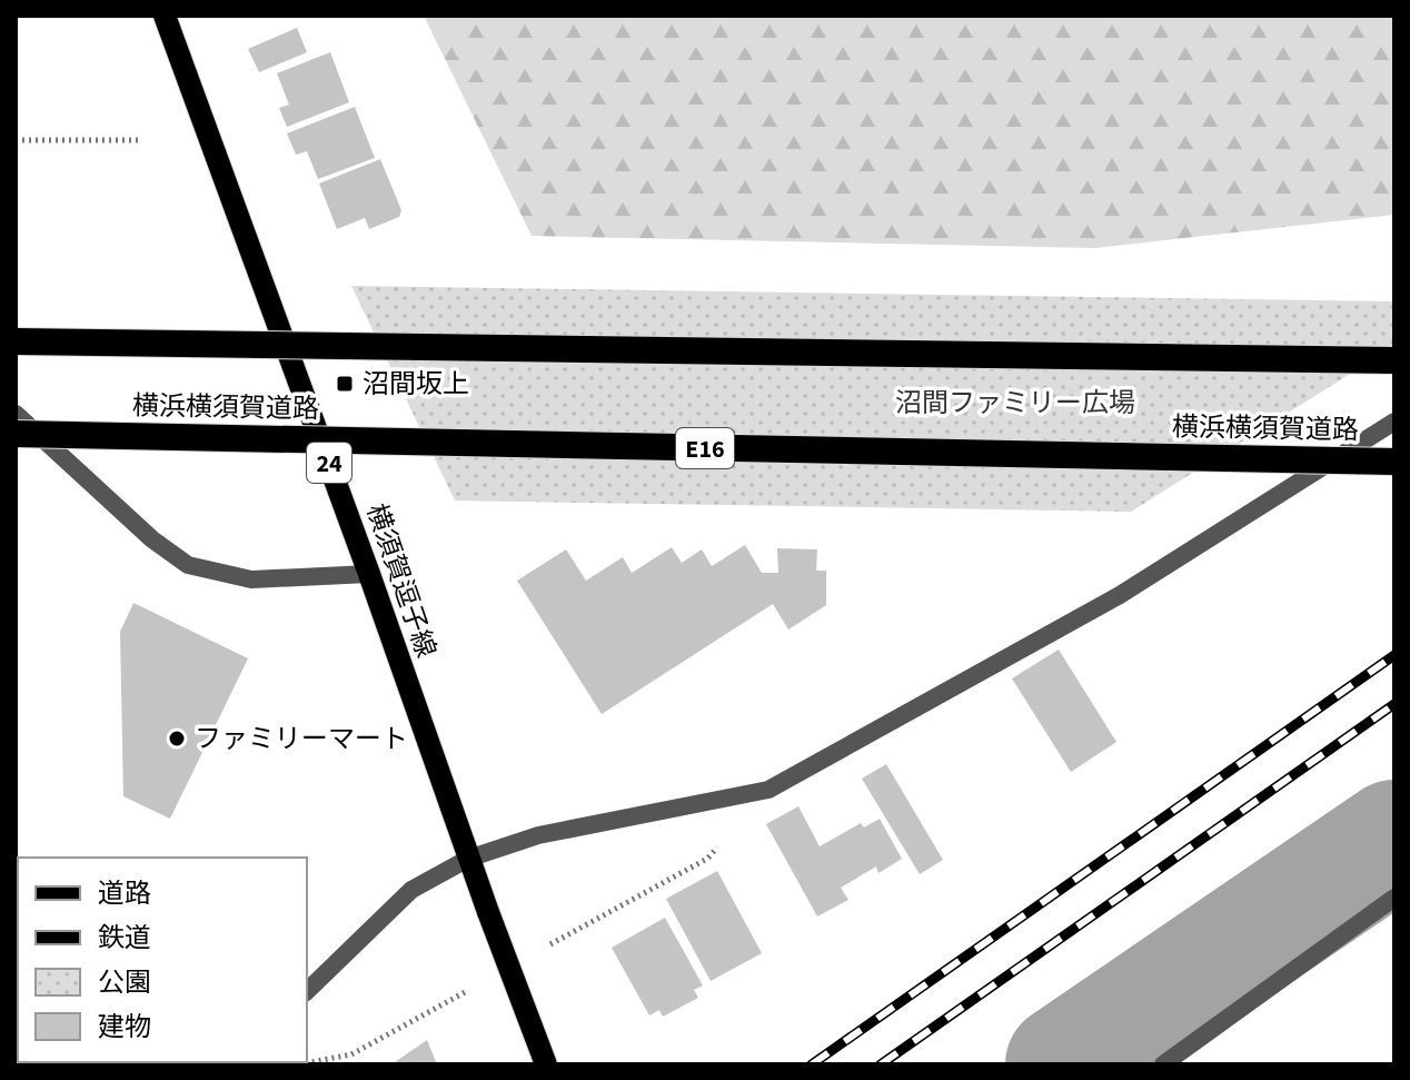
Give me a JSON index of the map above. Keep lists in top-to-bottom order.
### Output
{
  "streets": {
    "highway": ["横浜横須賀道路", "E16"],
    "main road": ["24", "横須賀逗子線"]
  },
  "parks": ["沼間ファミリー広場"],
  "places": {
    "transit": ["沼間坂上"],
    "other": ["ファミリーマート"]
  },
  "legend": [
    "道路",
    "鉄道",
    "公園",
    "建物"
  ]
}
